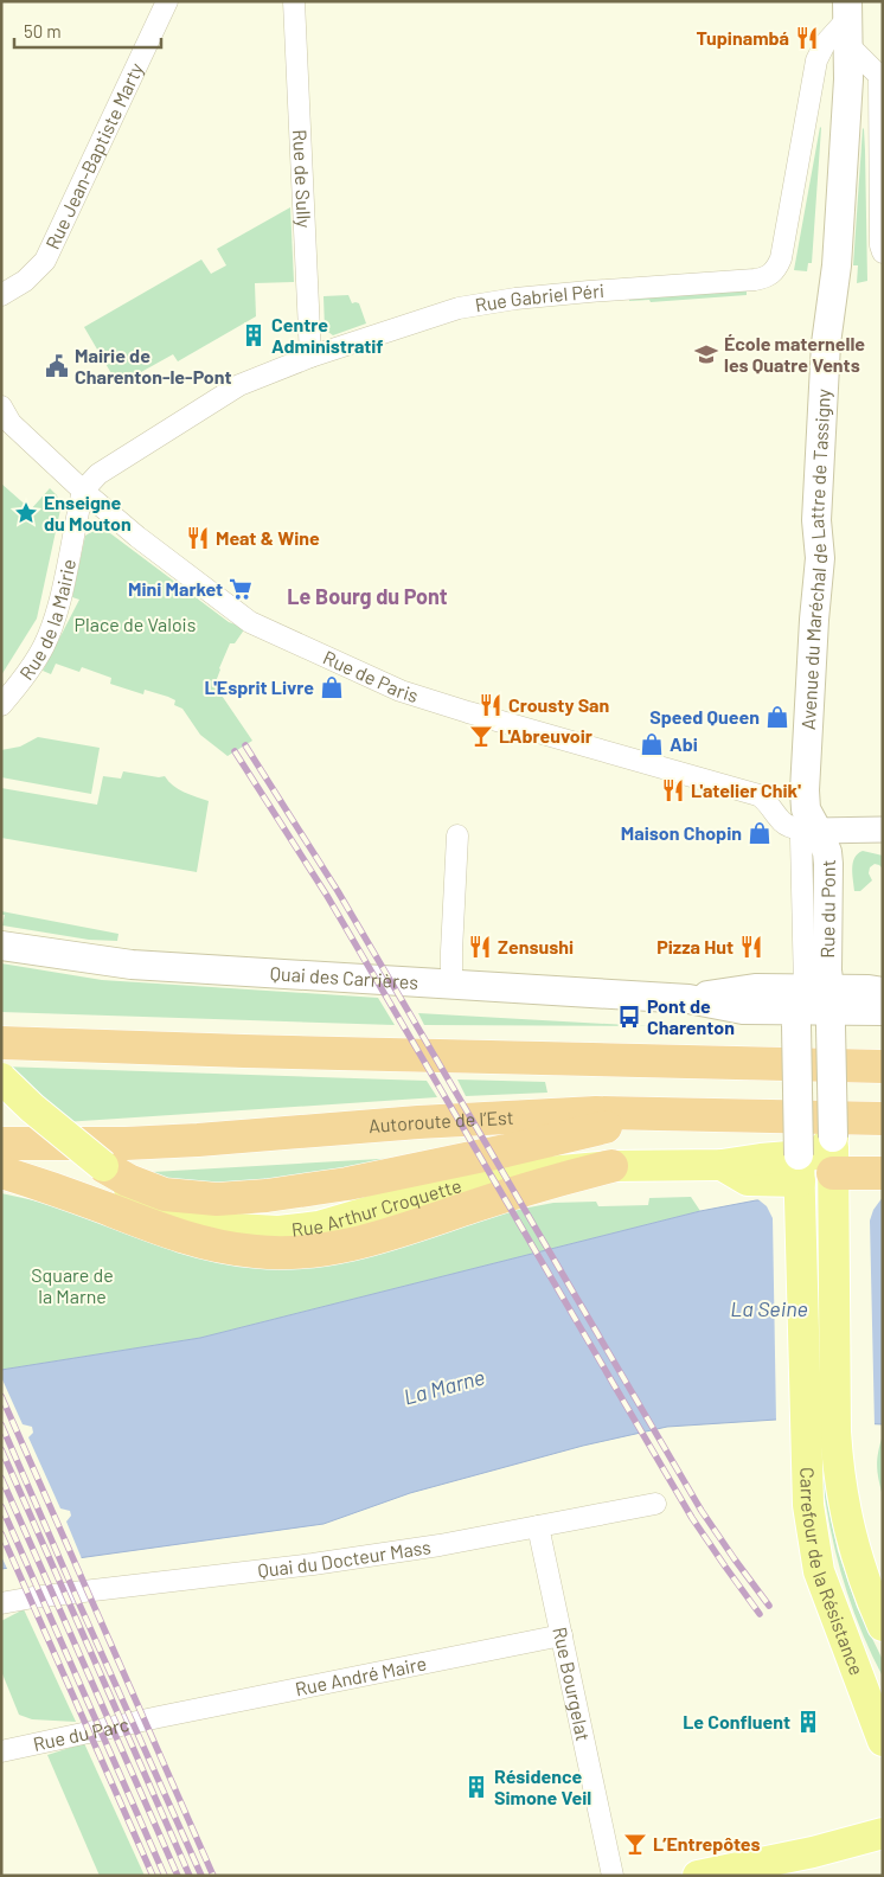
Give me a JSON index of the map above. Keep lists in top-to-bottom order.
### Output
{
  "streets": {
    "highway": ["Autoroute de l’Est"],
    "main road": [
      "Avenue du Maréchal de Lattre de Tassigny",
      "Rue du Pont",
      "Quai des Carrières",
      "Rue Arthur Croquette",
      "Carrefour de la Résistance"
    ],
    "street": [
      "Rue Jean-Baptiste Marty",
      "Rue de Sully",
      "Rue Gabriel Péri",
      "Rue de la Mairie",
      "Rue de Paris",
      "Quai du Docteur Mass",
      "Rue André Maire",
      "Rue Bourgelat",
      "Rue du Parc"
    ]
  },
  "crossings": [
    ["Rue de Sully", "Rue Gabriel Péri"],
    ["Rue Gabriel Péri", "Avenue du Maréchal de Lattre de Tassigny"],
    ["Rue Gabriel Péri", "Rue de la Mairie"],
    ["Rue Gabriel Péri", "Rue de Paris"],
    ["Avenue du Maréchal de Lattre de Tassigny", "Rue de Paris"],
    ["Avenue du Maréchal de Lattre de Tassigny", "Rue du Pont"],
    ["Rue de la Mairie", "Rue de Paris"],
    ["Rue de Paris", "Rue du Pont"],
    ["Rue du Pont", "Quai des Carrières"],
    ["Quai du Docteur Mass", "Rue Bourgelat"],
    ["Rue André Maire", "Rue Bourgelat"],
    ["Rue André Maire", "Rue du Parc"]
  ],
  "districts": ["Le Bourg du Pont"],
  "water": ["La Seine", "La Marne"],
  "parks": ["Place de Valois", "Square de la Marne"],
  "places": {
    "restaurant": [
      "Tupinambá",
      "Meat & Wine",
      "Crousty San",
      "L'atelier Chik'",
      "Zensushi",
      "Pizza Hut"
    ],
    "building": ["Centre Administratif", "Le Confluent", "Résidence Simone Veil"],
    "school or university": ["École maternelle les Quatre Vents"],
    "public building": ["Mairie de Charenton-le-Pont"],
    "place": ["Enseigne du Mouton"],
    "supermarket": ["Mini Market"],
    "shop": [
      "L'Esprit Livre",
      "Speed Queen",
      "Abi",
      "Maison Chopin"
    ],
    "bar": ["L'Abreuvoir", "L’Entrepôtes"],
    "bus stop": ["Pont de Charenton"]
  },
  "scale_bar": "50 m"
}
